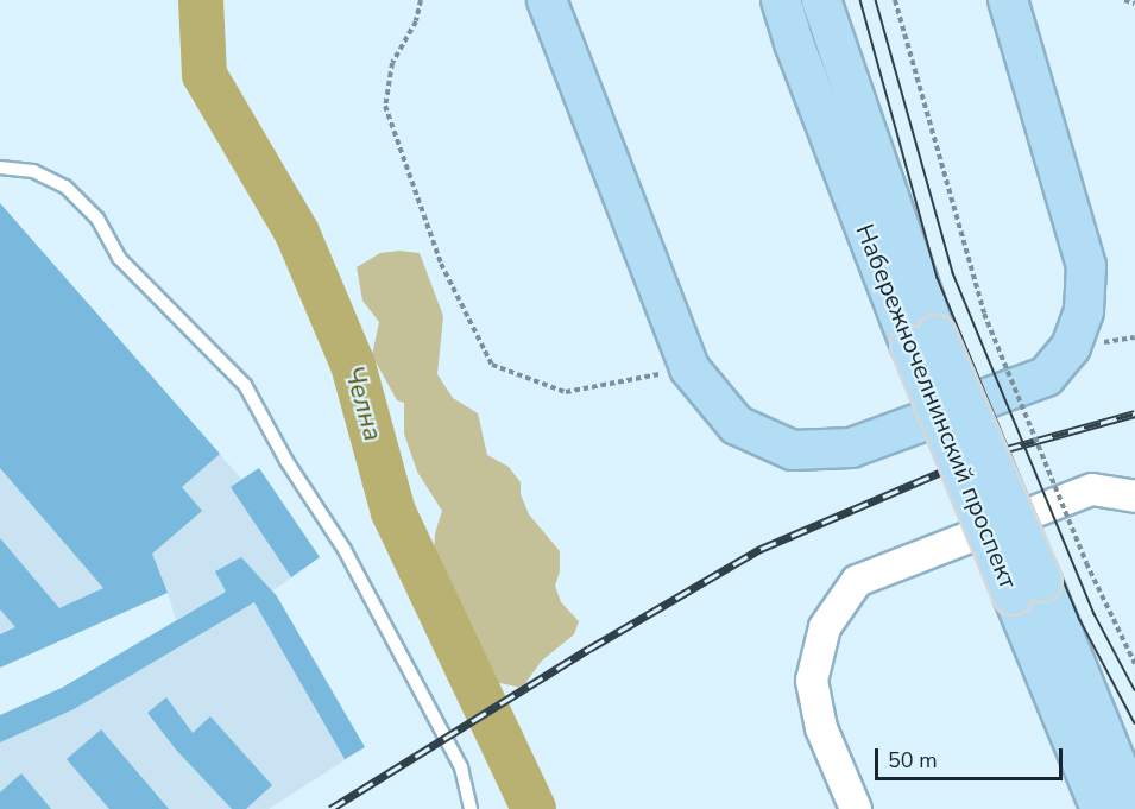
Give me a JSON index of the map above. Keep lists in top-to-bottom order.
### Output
{
  "streets": {
    "main road": ["Набережночелнинский проспект"]
  },
  "water": ["Челна"],
  "scale_bar": "50 m"
}
